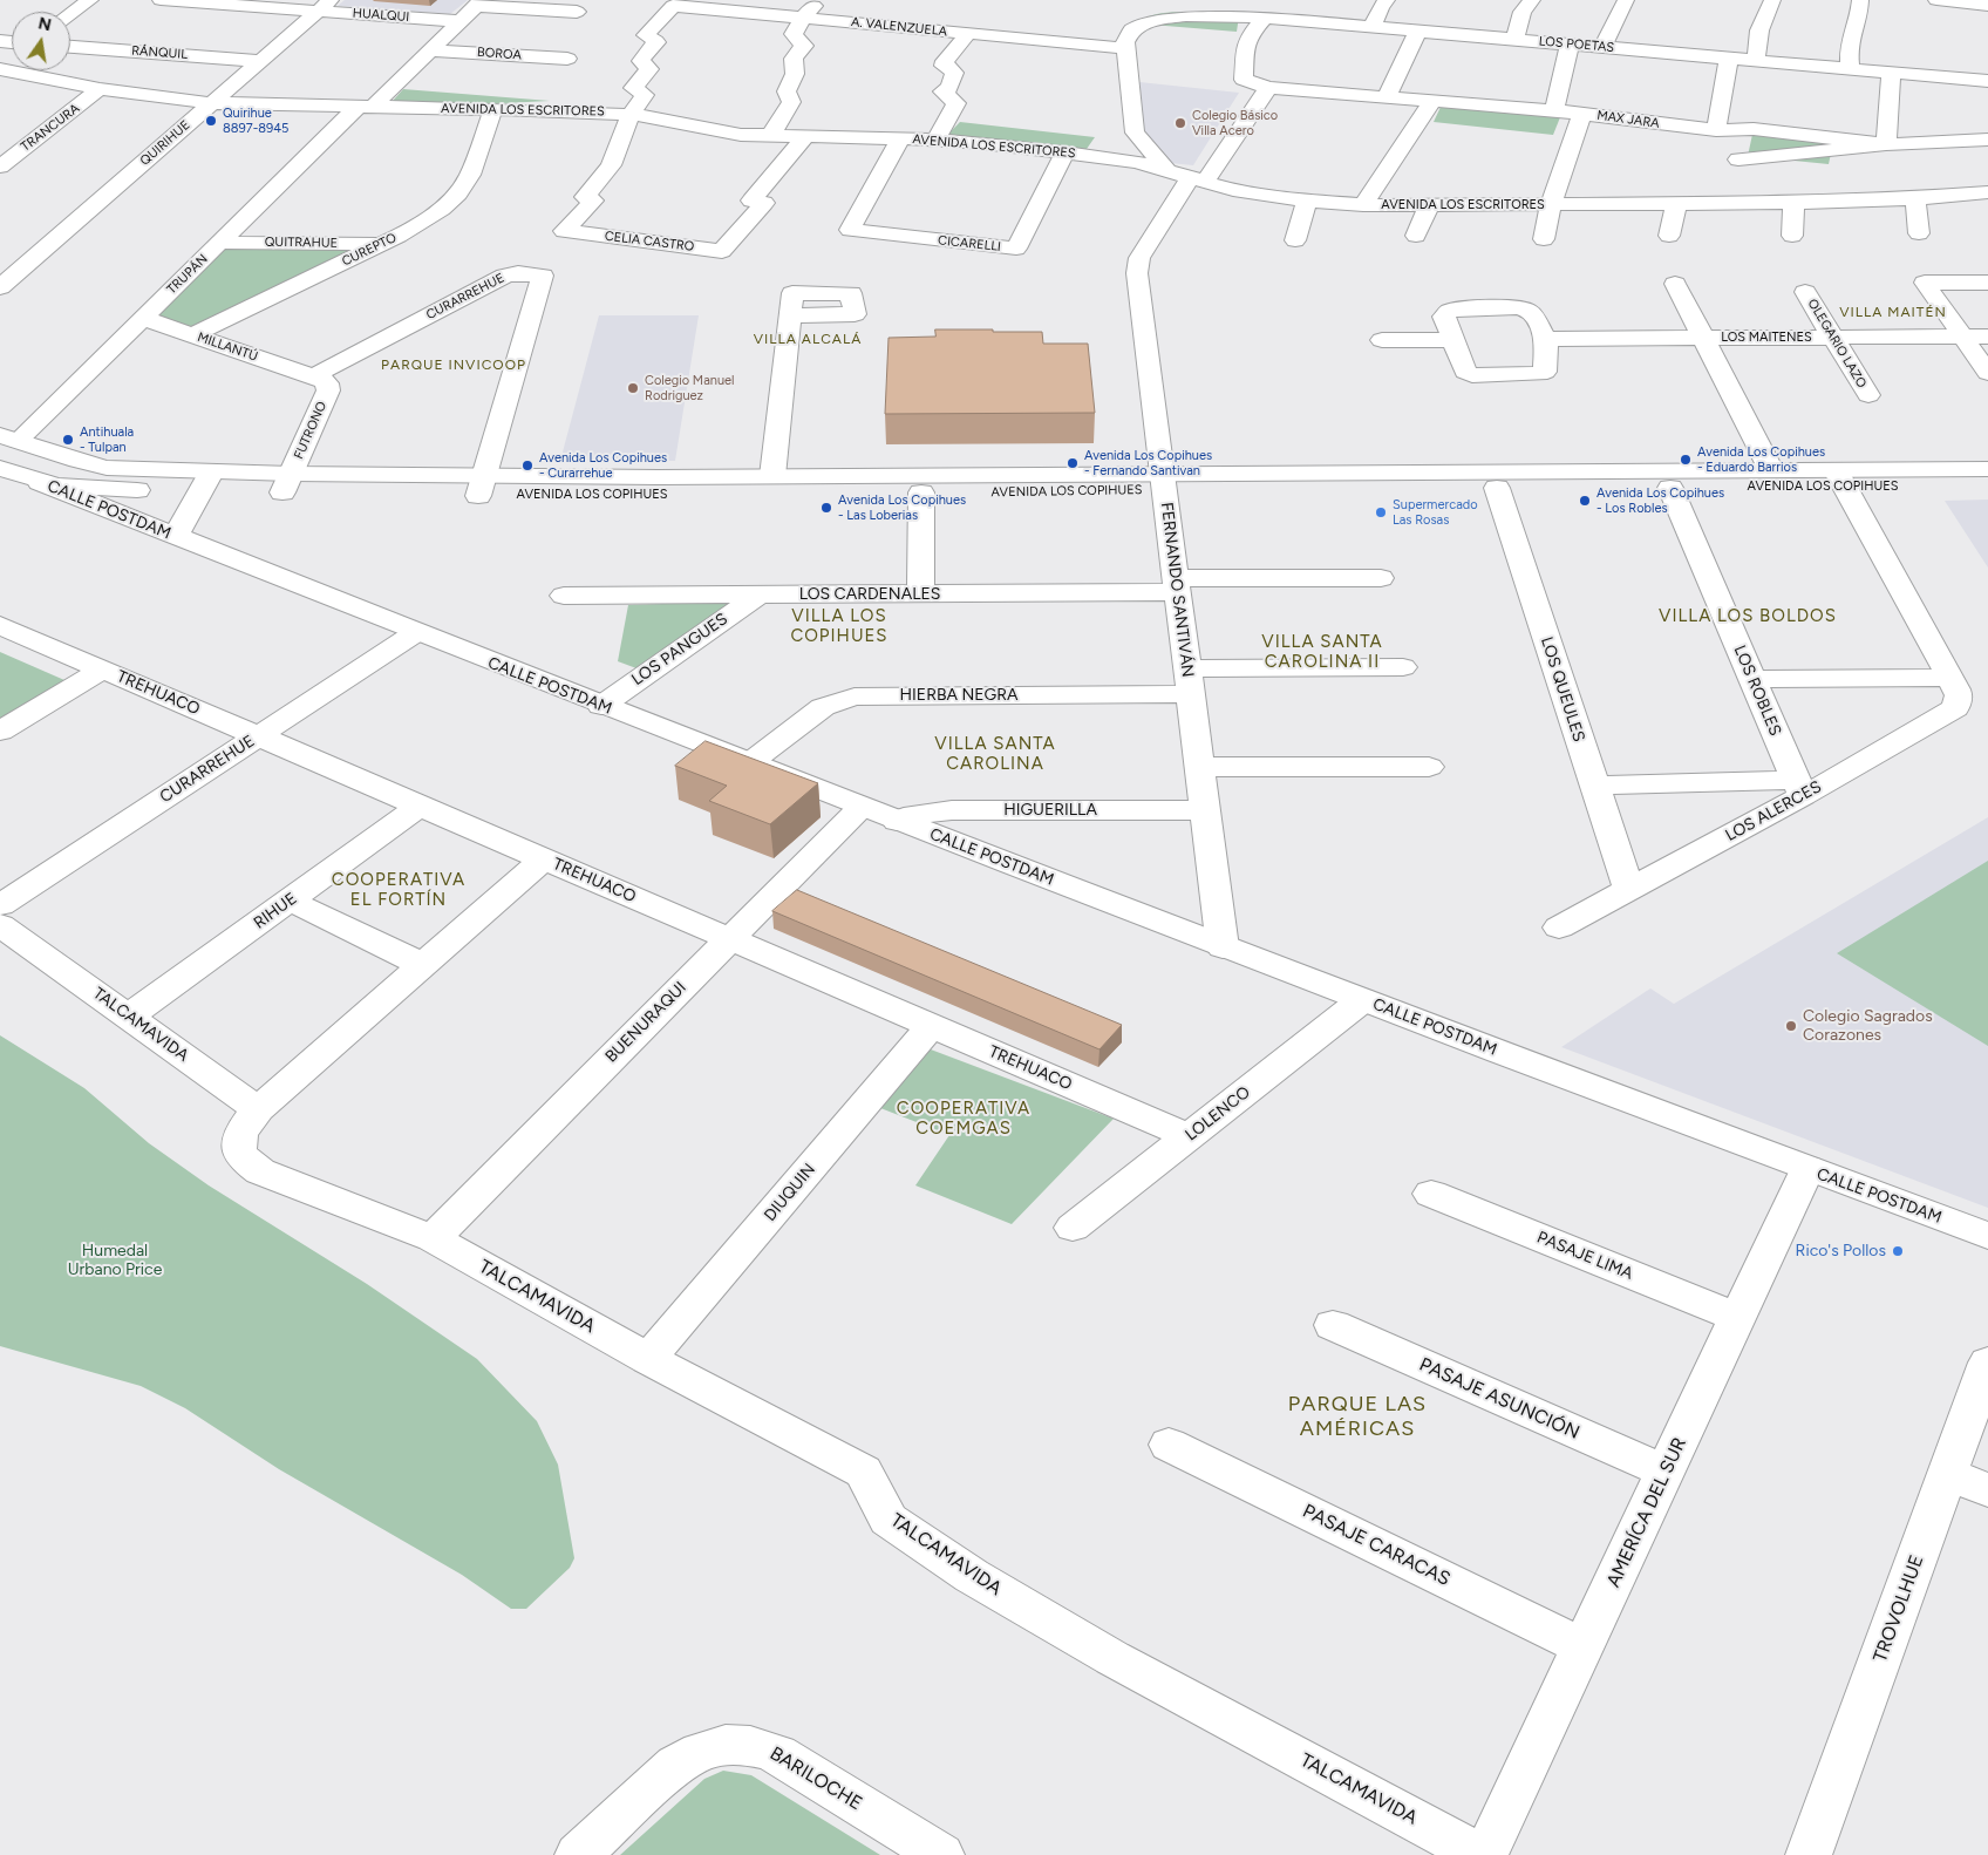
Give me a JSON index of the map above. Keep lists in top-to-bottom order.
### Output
{
  "streets": {
    "street": [
      "HUALQUI",
      "A. VALENZUELA",
      "LOS POETAS",
      "RÁNQUIL",
      "BOROA",
      "AVENIDA LOS ESCRITORES",
      "MAX JARA",
      "TRANCURA",
      "QUIRIHUE",
      "CELIA CASTRO",
      "QUITRAHUE",
      "CICARELLI",
      "CUREPTO",
      "TRUPÁN",
      "CURARREHUE",
      "LOS MAITENES",
      "OLEGARIO LAZO",
      "MILLANTÚ",
      "FUTRONO",
      "AVENIDA LOS COPIHUES",
      "CALLE POSTDAM",
      "FERNANDO SANTIVÁN",
      "LOS CARDENALES",
      "LOS PANGUES",
      "LOS QUEULES",
      "LOS ROBLES",
      "TREHUACO",
      "HIERBA NEGRA",
      "HIGUERILLA",
      "LOS ALERCES",
      "RIHUE",
      "BUENURAQUI",
      "TALCAMAVIDA",
      "LOLENCO",
      "DIUQUIN",
      "PASAJE LIMA",
      "PASAJE ASUNCIÓN",
      "AMERÍCA DEL SUR",
      "PASAJE CARACAS",
      "TROVOLHUE",
      "BARILOCHE"
    ]
  },
  "crossings": [
    ["HUALQUI", "QUIRIHUE"],
    ["HUALQUI", "TRUPÁN"],
    ["A. VALENZUELA", "AVENIDA LOS ESCRITORES"],
    ["A. VALENZUELA", "CELIA CASTRO"],
    ["RÁNQUIL", "QUIRIHUE"],
    ["BOROA", "TRUPÁN"],
    ["AVENIDA LOS ESCRITORES", "TRANCURA"],
    ["AVENIDA LOS ESCRITORES", "QUIRIHUE"],
    ["AVENIDA LOS ESCRITORES", "CELIA CASTRO"],
    ["AVENIDA LOS ESCRITORES", "CICARELLI"],
    ["AVENIDA LOS ESCRITORES", "CUREPTO"],
    ["AVENIDA LOS ESCRITORES", "TRUPÁN"],
    ["AVENIDA LOS ESCRITORES", "FERNANDO SANTIVÁN"],
    ["MAX JARA", "FERNANDO SANTIVÁN"],
    ["QUITRAHUE", "CUREPTO"],
    ["QUITRAHUE", "TRUPÁN"],
    ["CUREPTO", "MILLANTÚ"],
    ["TRUPÁN", "MILLANTÚ"],
    ["TRUPÁN", "CALLE POSTDAM"],
    ["CURARREHUE", "MILLANTÚ"],
    ["CURARREHUE", "FUTRONO"],
    ["CURARREHUE", "AVENIDA LOS COPIHUES"],
    ["CURARREHUE", "CALLE POSTDAM"],
    ["CURARREHUE", "TREHUACO"],
    ["LOS MAITENES", "OLEGARIO LAZO"],
    ["MILLANTÚ", "FUTRONO"],
    ["FUTRONO", "AVENIDA LOS COPIHUES"],
    ["AVENIDA LOS COPIHUES", "CALLE POSTDAM"],
    ["AVENIDA LOS COPIHUES", "FERNANDO SANTIVÁN"],
    ["AVENIDA LOS COPIHUES", "LOS QUEULES"],
    ["AVENIDA LOS COPIHUES", "LOS ROBLES"],
    ["AVENIDA LOS COPIHUES", "LOS ALERCES"],
    ["CALLE POSTDAM", "FERNANDO SANTIVÁN"],
    ["CALLE POSTDAM", "LOS PANGUES"],
    ["CALLE POSTDAM", "HIERBA NEGRA"],
    ["CALLE POSTDAM", "HIGUERILLA"],
    ["CALLE POSTDAM", "BUENURAQUI"],
    ["CALLE POSTDAM", "LOLENCO"],
    ["CALLE POSTDAM", "AMERÍCA DEL SUR"],
    ["FERNANDO SANTIVÁN", "LOS CARDENALES"],
    ["FERNANDO SANTIVÁN", "HIERBA NEGRA"],
    ["FERNANDO SANTIVÁN", "HIGUERILLA"],
    ["LOS CARDENALES", "LOS PANGUES"],
    ["LOS QUEULES", "LOS ALERCES"],
    ["LOS ROBLES", "LOS ALERCES"],
    ["TREHUACO", "RIHUE"],
    ["TREHUACO", "BUENURAQUI"],
    ["TREHUACO", "LOLENCO"],
    ["TREHUACO", "DIUQUIN"],
    ["RIHUE", "TALCAMAVIDA"],
    ["BUENURAQUI", "TALCAMAVIDA"],
    ["TALCAMAVIDA", "DIUQUIN"],
    ["PASAJE LIMA", "AMERÍCA DEL SUR"],
    ["PASAJE ASUNCIÓN", "AMERÍCA DEL SUR"],
    ["AMERÍCA DEL SUR", "PASAJE CARACAS"]
  ],
  "districts": [
    "VILLA MAITÉN",
    "VILLA ALCALÁ",
    "PARQUE INVICOOP",
    "VILLA LOS COPIHUES",
    "VILLA LOS BOLDOS",
    "VILLA SANTA CAROLINA II",
    "VILLA SANTA CAROLINA",
    "COOPERATIVA EL FORTÍN",
    "COOPERATIVA COEMGAS",
    "PARQUE LAS AMÉRICAS"
  ],
  "parks": ["Humedal Urbano Price"],
  "places": [
    "Quirihue 8897-8945",
    "Colegio Básico Villa Acero",
    "Colegio Manuel Rodriguez",
    "Antihuala - Tulpan",
    "Avenida Los Copihues - Eduardo Barrios",
    "Avenida Los Copihues - Fernando Santivan",
    "Avenida Los Copihues - Curarrehue",
    "Avenida Los Copihues - Los Robles",
    "Avenida Los Copihues - Las Loberias",
    "Supermercado Las Rosas",
    "Colegio Sagrados Corazones",
    "Rico's Pollos"
  ],
  "north": "top"
}
